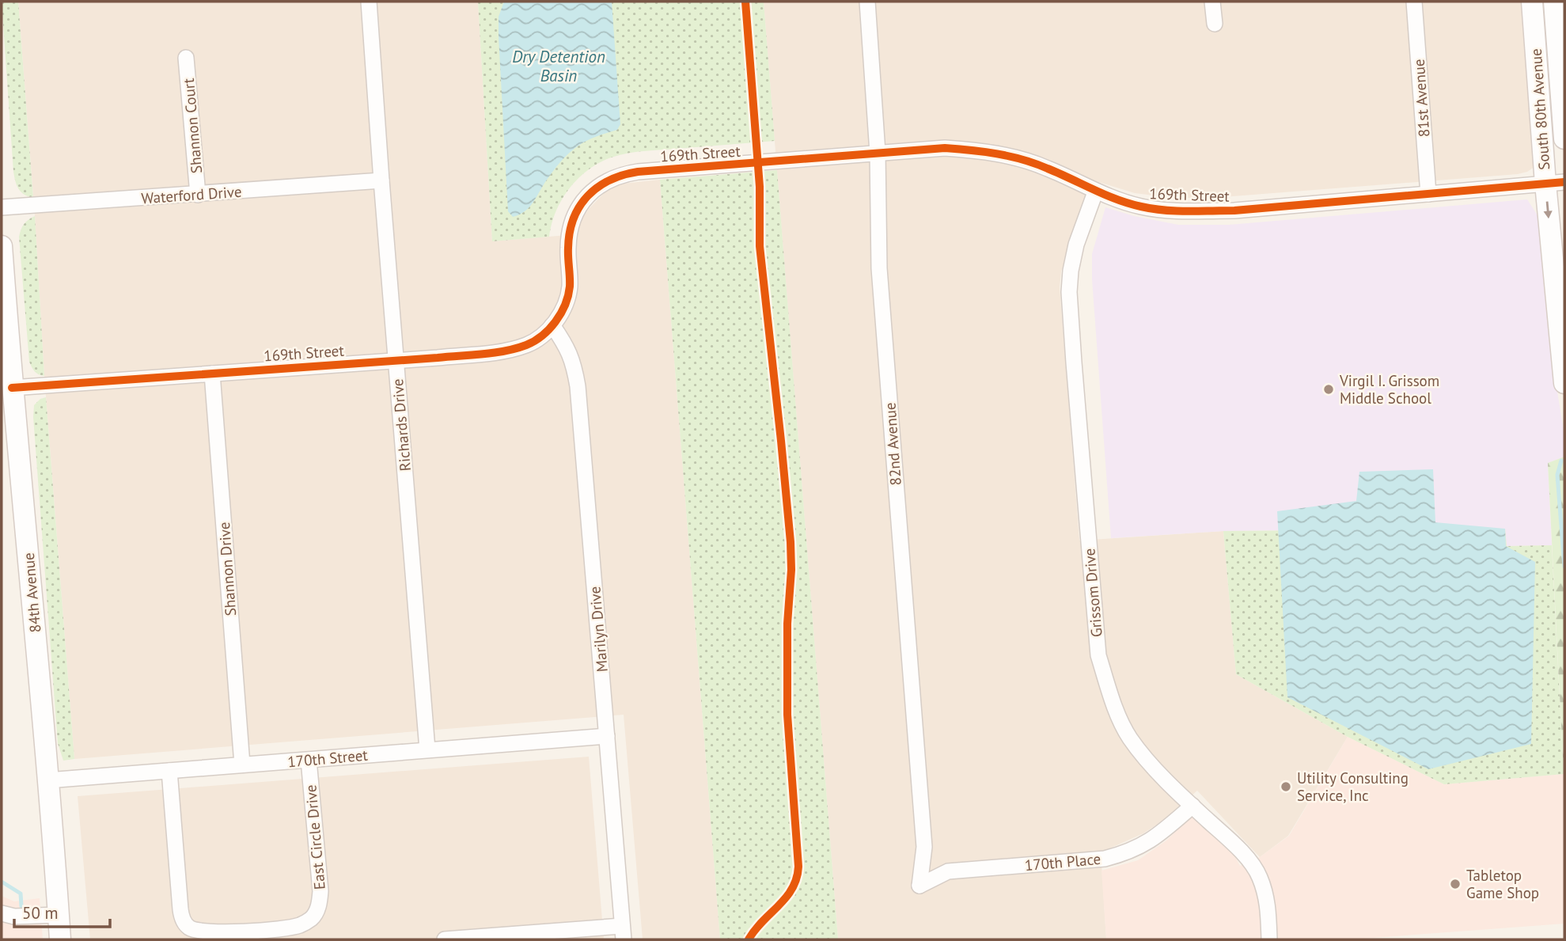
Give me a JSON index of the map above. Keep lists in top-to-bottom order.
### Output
{
  "streets": {
    "street": [
      "81st Avenue",
      "South 80th Avenue",
      "Shannon Court",
      "169th Street",
      "Waterford Drive",
      "Richards Drive",
      "82nd Avenue",
      "Shannon Drive",
      "84th Avenue",
      "Grissom Drive",
      "Marilyn Drive",
      "170th Street",
      "East Circle Drive",
      "170th Place"
    ]
  },
  "crossings": [
    ["81st Avenue", "169th Street"],
    ["South 80th Avenue", "169th Street"],
    ["Shannon Court", "Waterford Drive"],
    ["169th Street", "Richards Drive"],
    ["169th Street", "82nd Avenue"],
    ["169th Street", "Shannon Drive"],
    ["169th Street", "84th Avenue"],
    ["169th Street", "Grissom Drive"],
    ["169th Street", "Marilyn Drive"],
    ["Waterford Drive", "Richards Drive"],
    ["Richards Drive", "170th Street"],
    ["82nd Avenue", "170th Place"],
    ["Shannon Drive", "170th Street"],
    ["84th Avenue", "170th Street"],
    ["Grissom Drive", "170th Place"],
    ["Marilyn Drive", "170th Street"],
    ["170th Street", "East Circle Drive"]
  ],
  "one_way": ["South 80th Avenue"],
  "water": ["Dry Detention Basin"],
  "places": ["Virgil I. Grissom Middle School", "Utility Consulting Service, Inc", "Tabletop Game Shop"],
  "scale_bar": "50 m"
}
